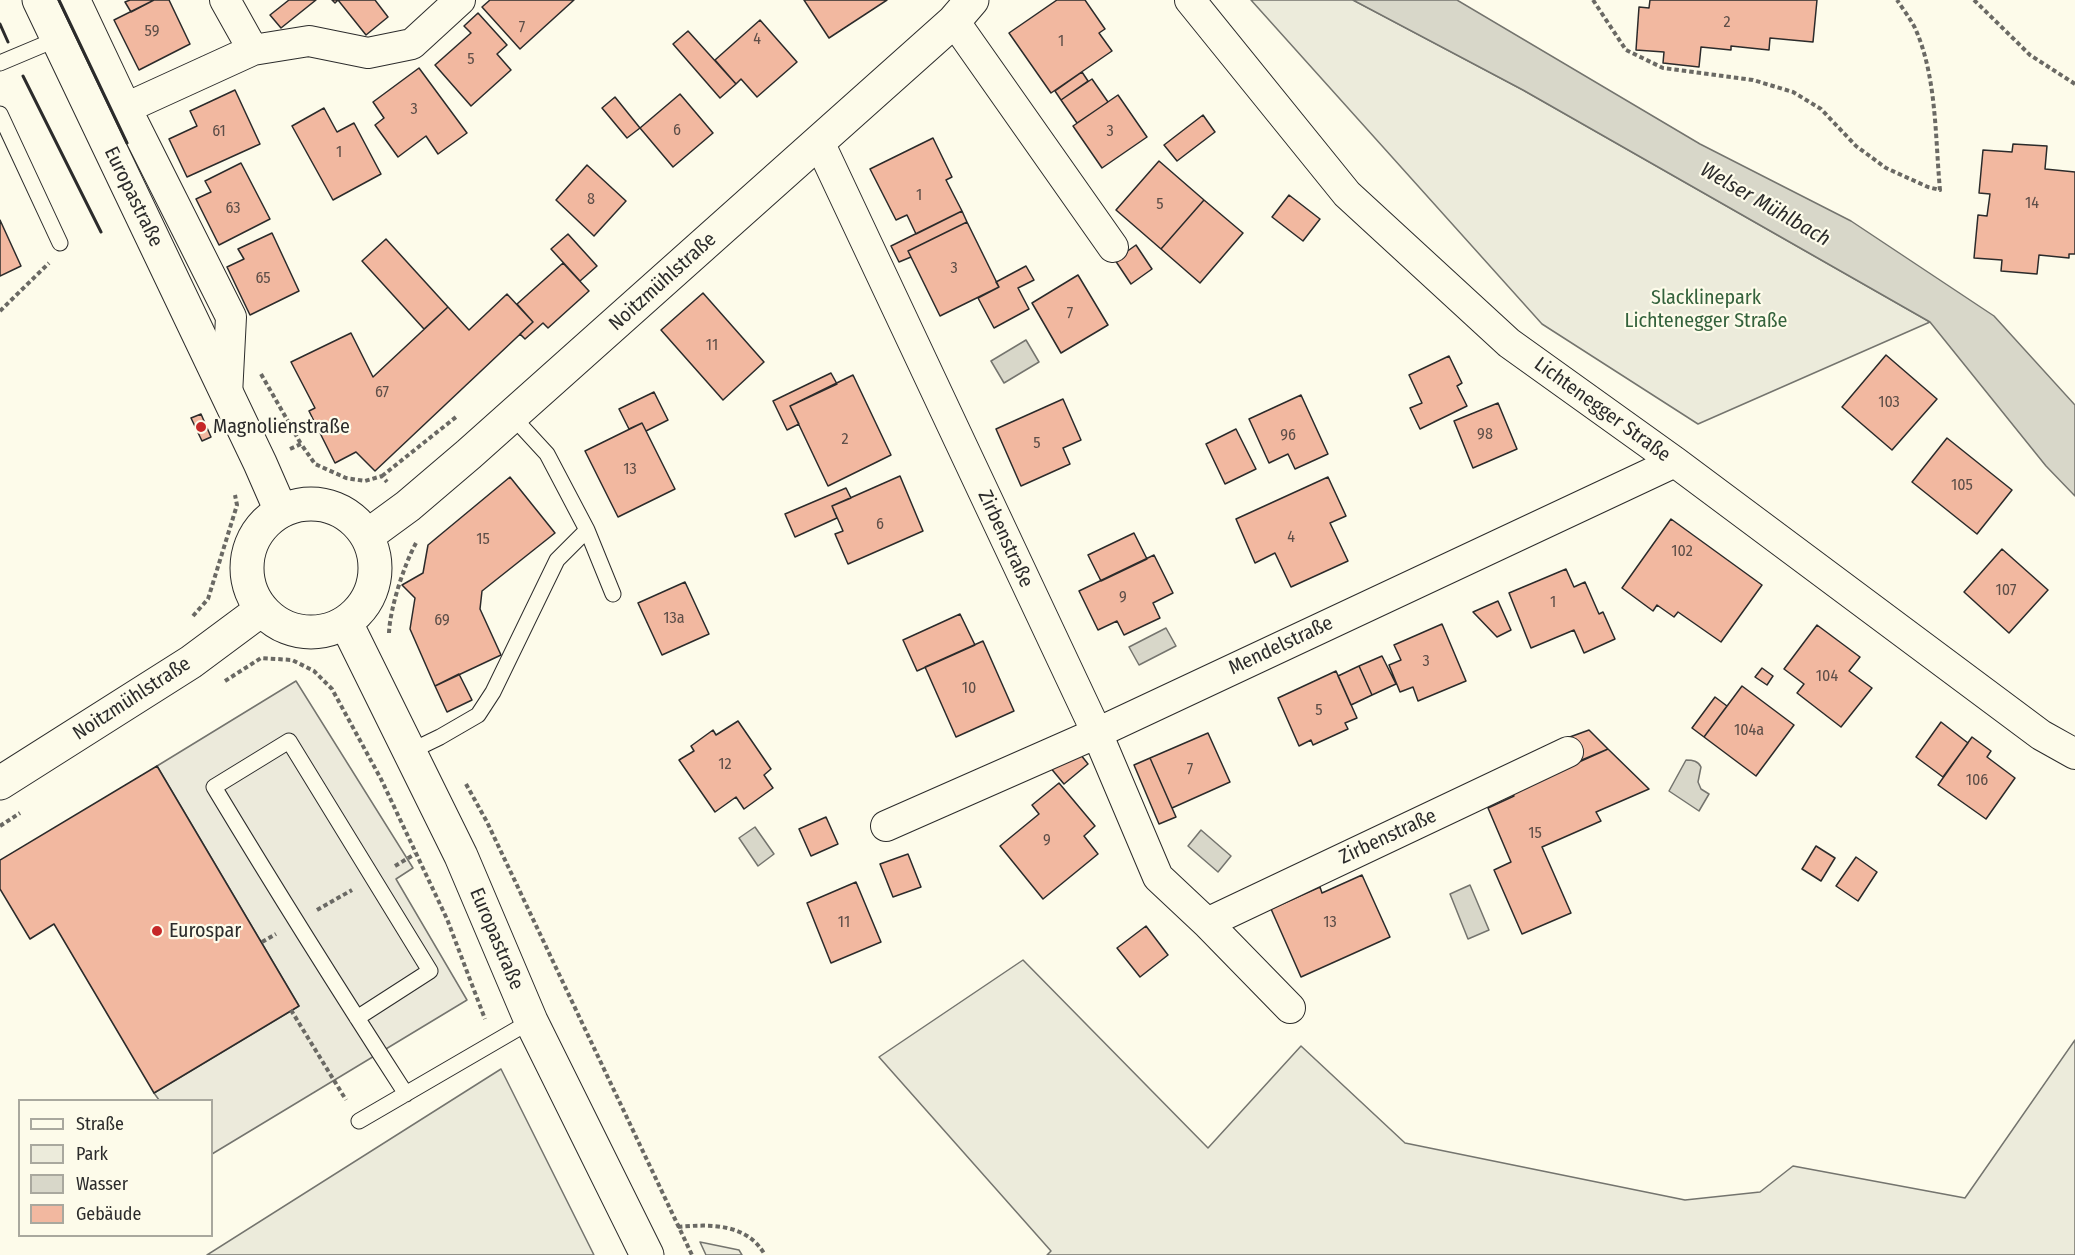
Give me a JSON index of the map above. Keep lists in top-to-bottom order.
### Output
{
  "streets": {
    "street": [
      "Europastraße",
      "Noitzmühlstraße",
      "Lichtenegger Straße",
      "Zirbenstraße",
      "Mendelstraße"
    ]
  },
  "crossings": [
    ["Europastraße", "Noitzmühlstraße"],
    ["Noitzmühlstraße", "Zirbenstraße"],
    ["Lichtenegger Straße", "Mendelstraße"],
    ["Zirbenstraße", "Mendelstraße"]
  ],
  "water": ["Welser Mühlbach"],
  "parks": ["Slacklinepark Lichtenegger Straße"],
  "places": ["Magnolienstraße", "Eurospar"],
  "house_numbers": [
    "2",
    "7",
    "59",
    "4",
    "1",
    "5",
    "3",
    "6",
    "61",
    "3",
    "1",
    "1",
    "8",
    "14",
    "5",
    "63",
    "3",
    "65",
    "7",
    "11",
    "67",
    "103",
    "98",
    "96",
    "2",
    "5",
    "13",
    "105",
    "6",
    "4",
    "15",
    "102",
    "107",
    "9",
    "1",
    "13a",
    "69",
    "3",
    "104",
    "10",
    "5",
    "104a",
    "12",
    "7",
    "106",
    "15",
    "9",
    "11",
    "13"
  ],
  "legend": [
    "Straße",
    "Park",
    "Wasser",
    "Gebäude"
  ]
}
